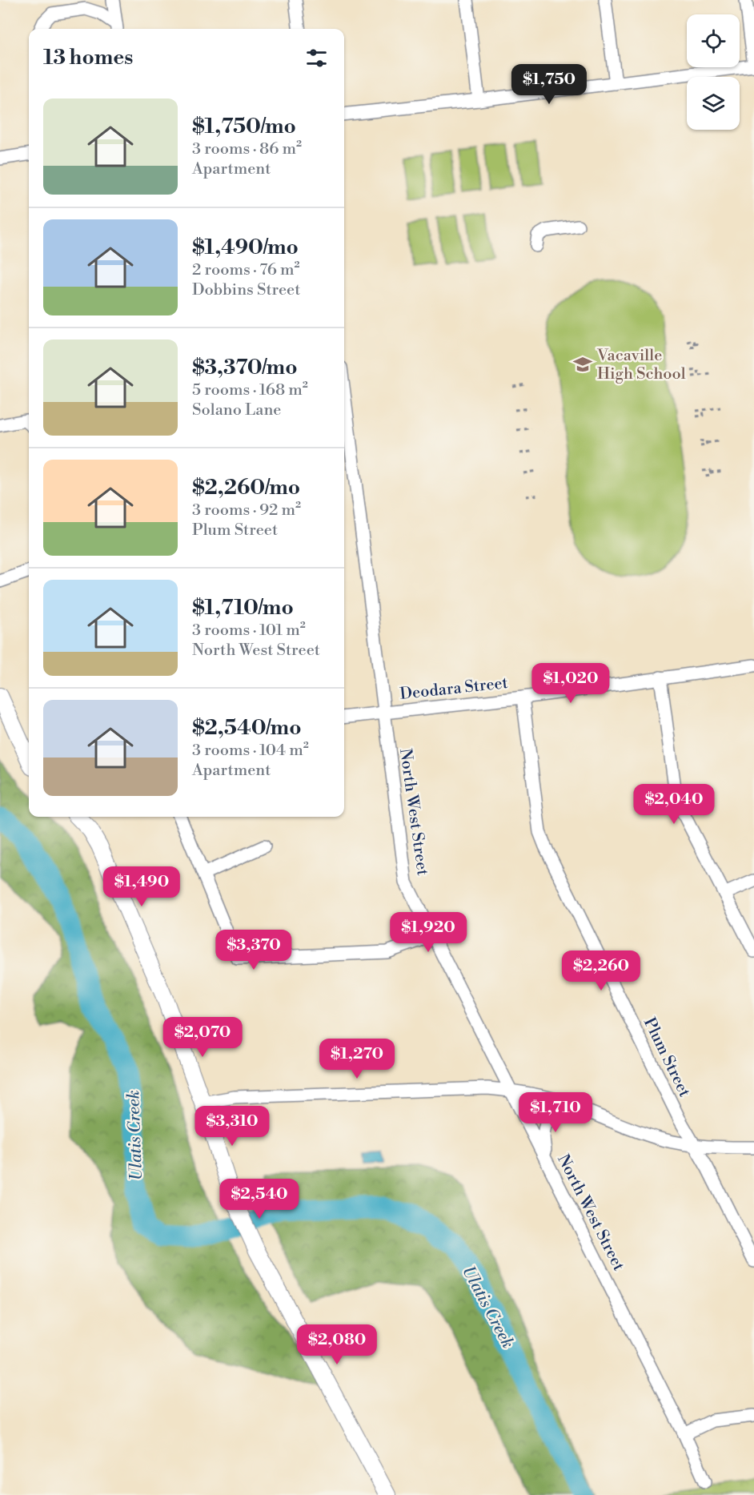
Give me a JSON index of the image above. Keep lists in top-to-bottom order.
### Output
{
  "streets": {
    "street": ["Deodara Street", "North West Street", "Plum Street"]
  },
  "crossings": [
    ["Deodara Street", "North West Street"],
    ["Deodara Street", "Plum Street"]
  ],
  "water": ["Ulatis Creek"],
  "places": {
    "school or university": ["Vacaville High School"]
  },
  "page": {
    "heading": "13 homes",
    "price": [
      "$1,750",
      "$1,020",
      "$2,040",
      "$1,490",
      "$1,920",
      "$3,370",
      "$2,260",
      "$2,070",
      "$1,270",
      "$1,710",
      "$3,310",
      "$2,540",
      "$2,080"
    ],
    "list": [
      {
        "name": "$1,750/mo",
        "note": "3 rooms · 86 m² · Apartment"
      },
      {
        "name": "$1,490/mo",
        "note": "2 rooms · 76 m² · Dobbins Street"
      },
      {
        "name": "$3,370/mo",
        "note": "5 rooms · 168 m² · Solano Lane"
      },
      {
        "name": "$2,260/mo",
        "note": "3 rooms · 92 m² · Plum Street"
      },
      {
        "name": "$1,710/mo",
        "note": "3 rooms · 101 m² · North West Street"
      },
      {
        "name": "$2,540/mo",
        "note": "3 rooms · 104 m² · Apartment"
      }
    ]
  }
}
